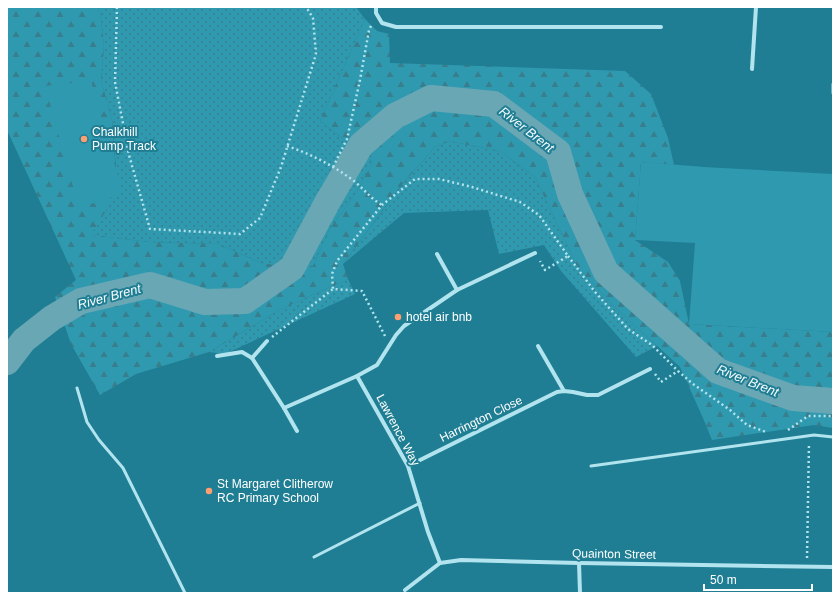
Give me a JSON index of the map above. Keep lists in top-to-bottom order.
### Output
{
  "streets": {
    "street": ["Harrington Close", "Lawrence Way", "Quainton Street"]
  },
  "crossings": [
    ["Harrington Close", "Lawrence Way"],
    ["Lawrence Way", "Quainton Street"]
  ],
  "water": ["River Brent"],
  "places": ["Chalkhill Pump Track", "hotel air bnb", "St Margaret Clitherow RC Primary School"],
  "scale_bar": "50 m"
}
